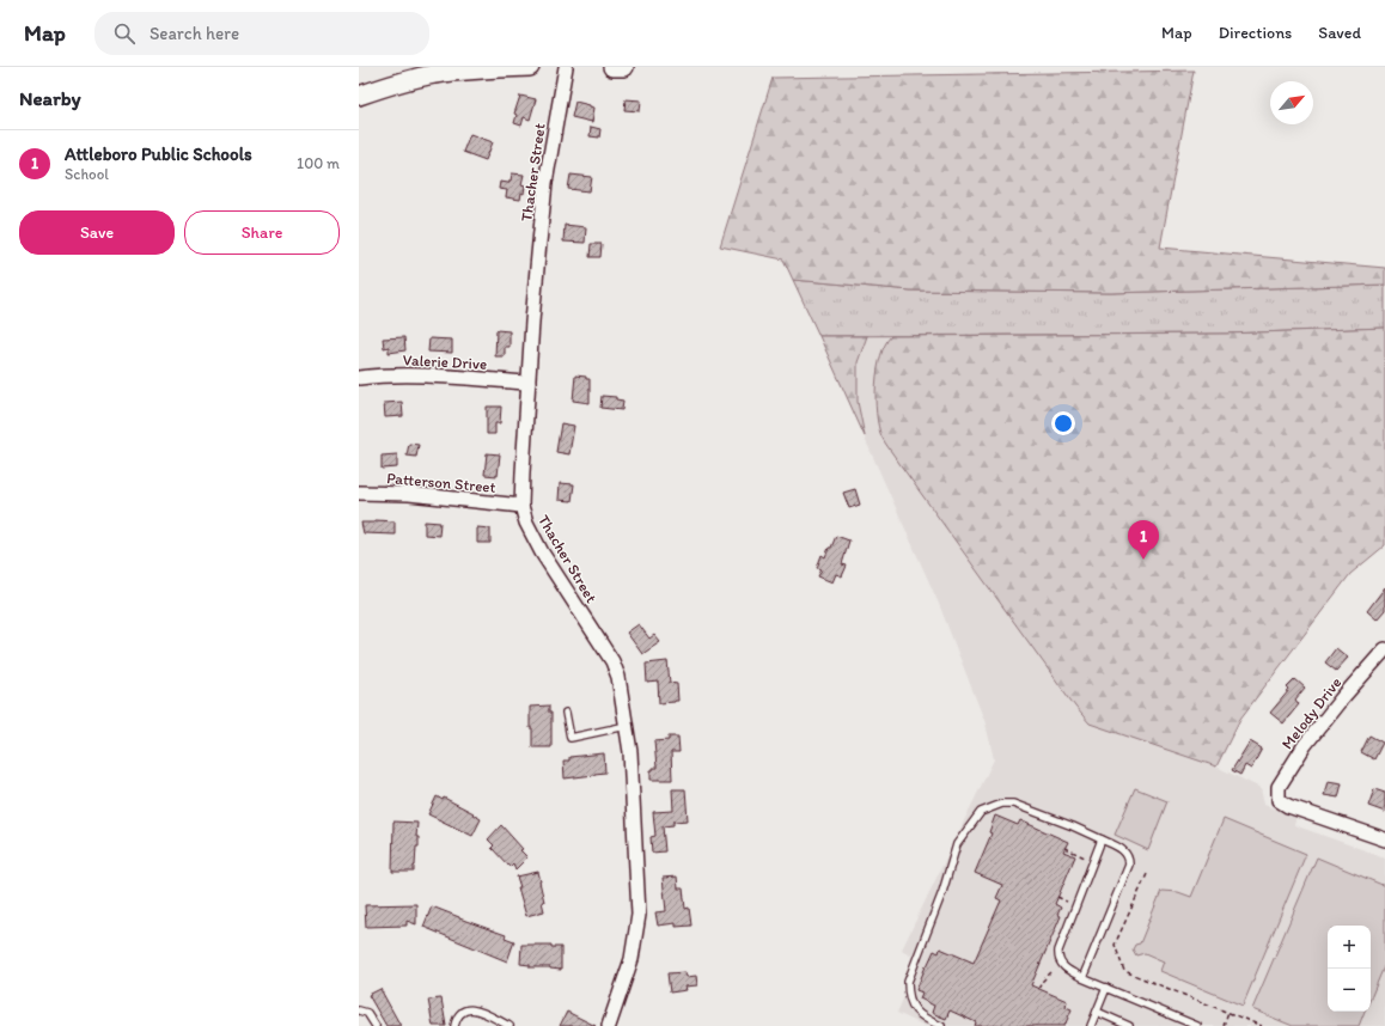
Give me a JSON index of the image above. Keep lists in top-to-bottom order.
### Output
{
  "streets": {
    "street": [
      "Thacher Street",
      "Valerie Drive",
      "Patterson Street",
      "Melody Drive"
    ]
  },
  "crossings": [
    ["Thacher Street", "Valerie Drive"],
    ["Thacher Street", "Patterson Street"]
  ],
  "north": "top right",
  "page": {
    "header": "Map",
    "search": "Search here",
    "nav": ["Map", "Directions", "Saved"],
    "heading": "Nearby",
    "list": [
      {
        "mark": "1",
        "name": "Attleboro Public Schools",
        "note": "School",
        "value": "100 m"
      }
    ],
    "buttons": ["Save", "Share"],
    "pins": "1",
    "map_buttons": ["+", "−"]
  }
}
